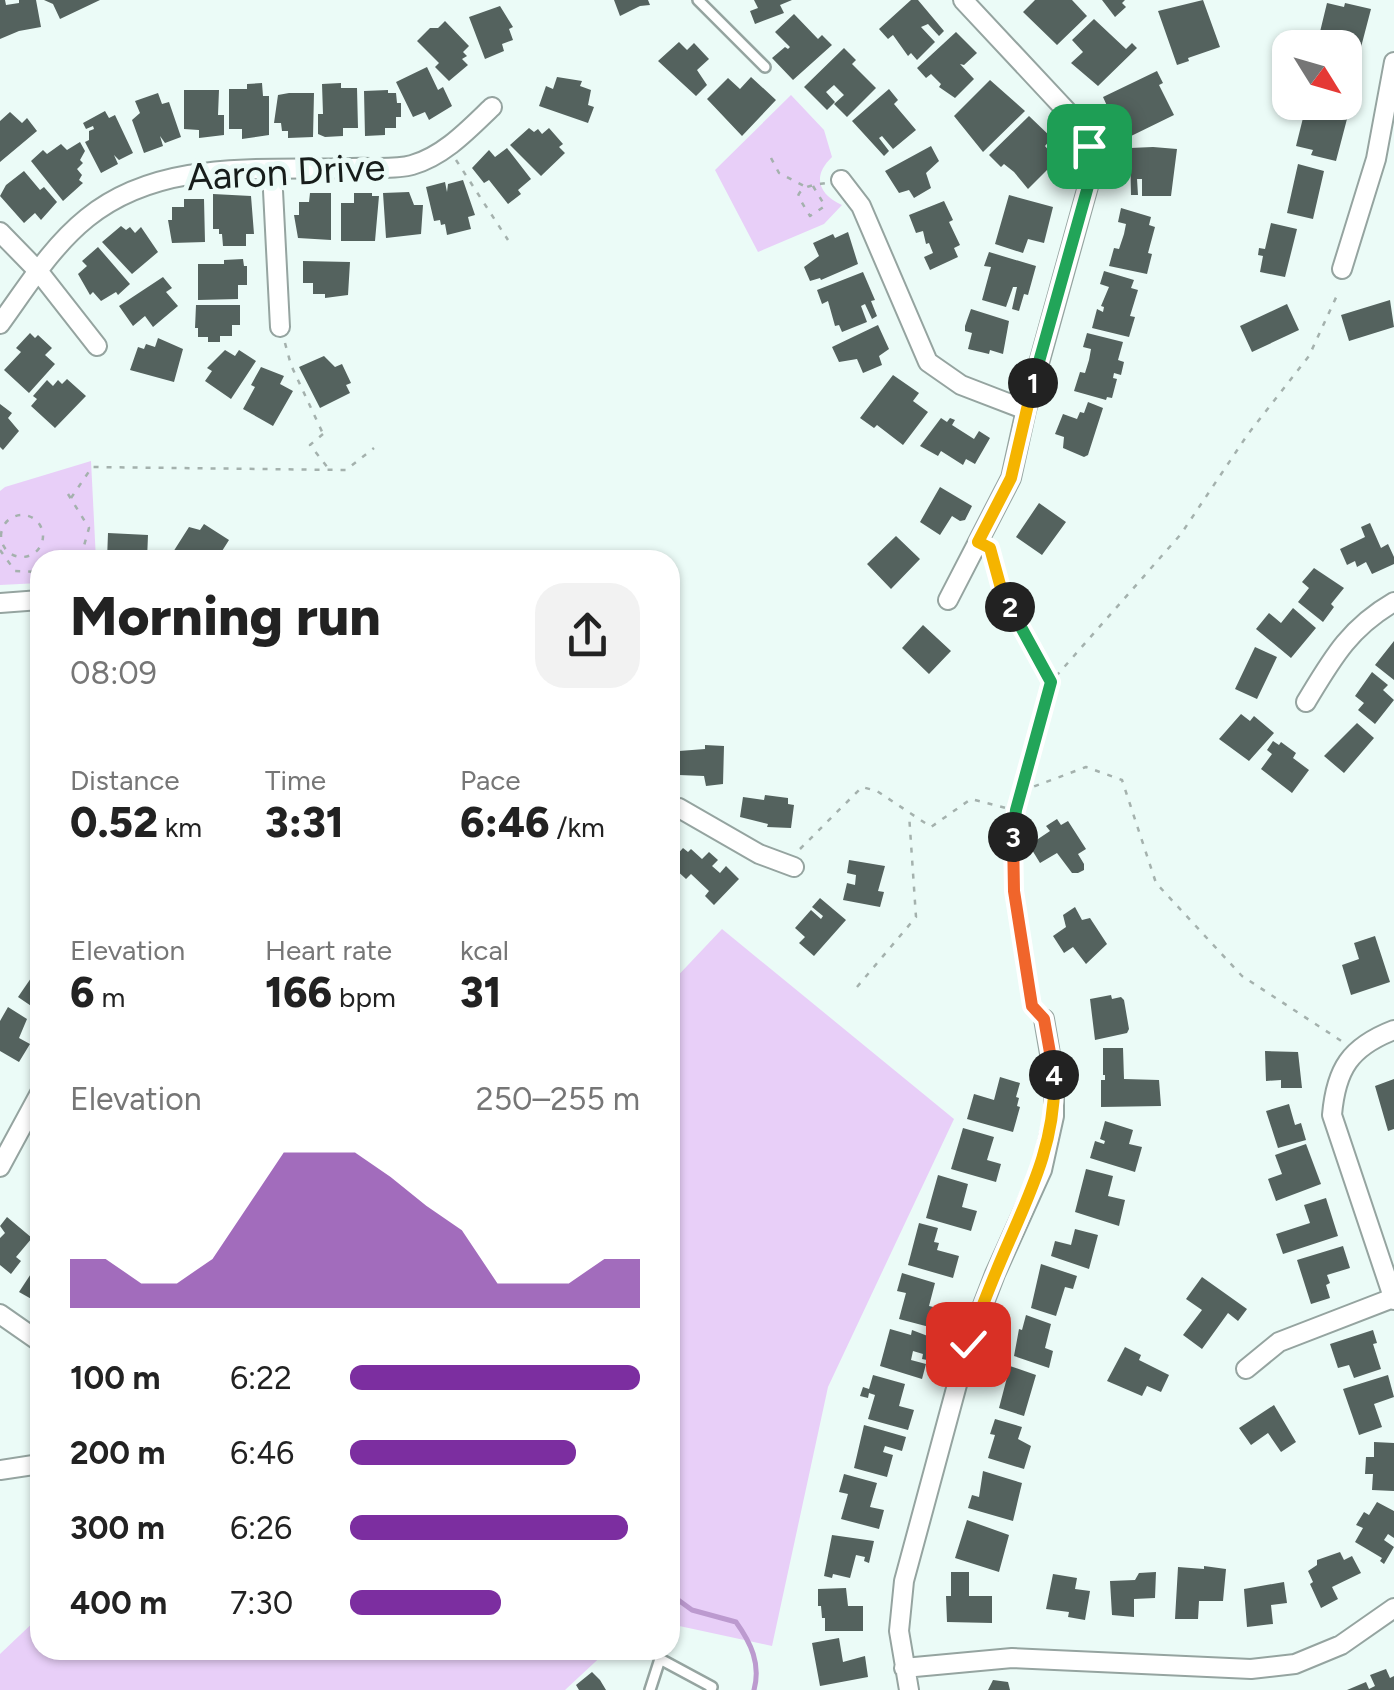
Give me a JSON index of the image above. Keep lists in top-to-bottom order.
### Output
{
  "streets": {
    "street": ["Aaron Drive"]
  },
  "north": "bottom right",
  "page": {
    "pins": [
      "1",
      "2",
      "3",
      "4"
    ],
    "heading": ["Morning run", "08:09"],
    "stats": [
      ["Distance", "0.52 km"],
      ["Time", "3:31"],
      ["Pace", "6:46 /km"],
      ["Elevation", "6 m"],
      ["Heart rate", "166 bpm"],
      ["kcal", "31"]
    ],
    "chart": ["Elevation", "250–255 m"],
    "list": [
      {
        "name": "100 m",
        "note": "6:22"
      },
      {
        "name": "200 m",
        "note": "6:46"
      },
      {
        "name": "300 m",
        "note": "6:26"
      },
      {
        "name": "400 m",
        "note": "7:30"
      }
    ]
  }
}
